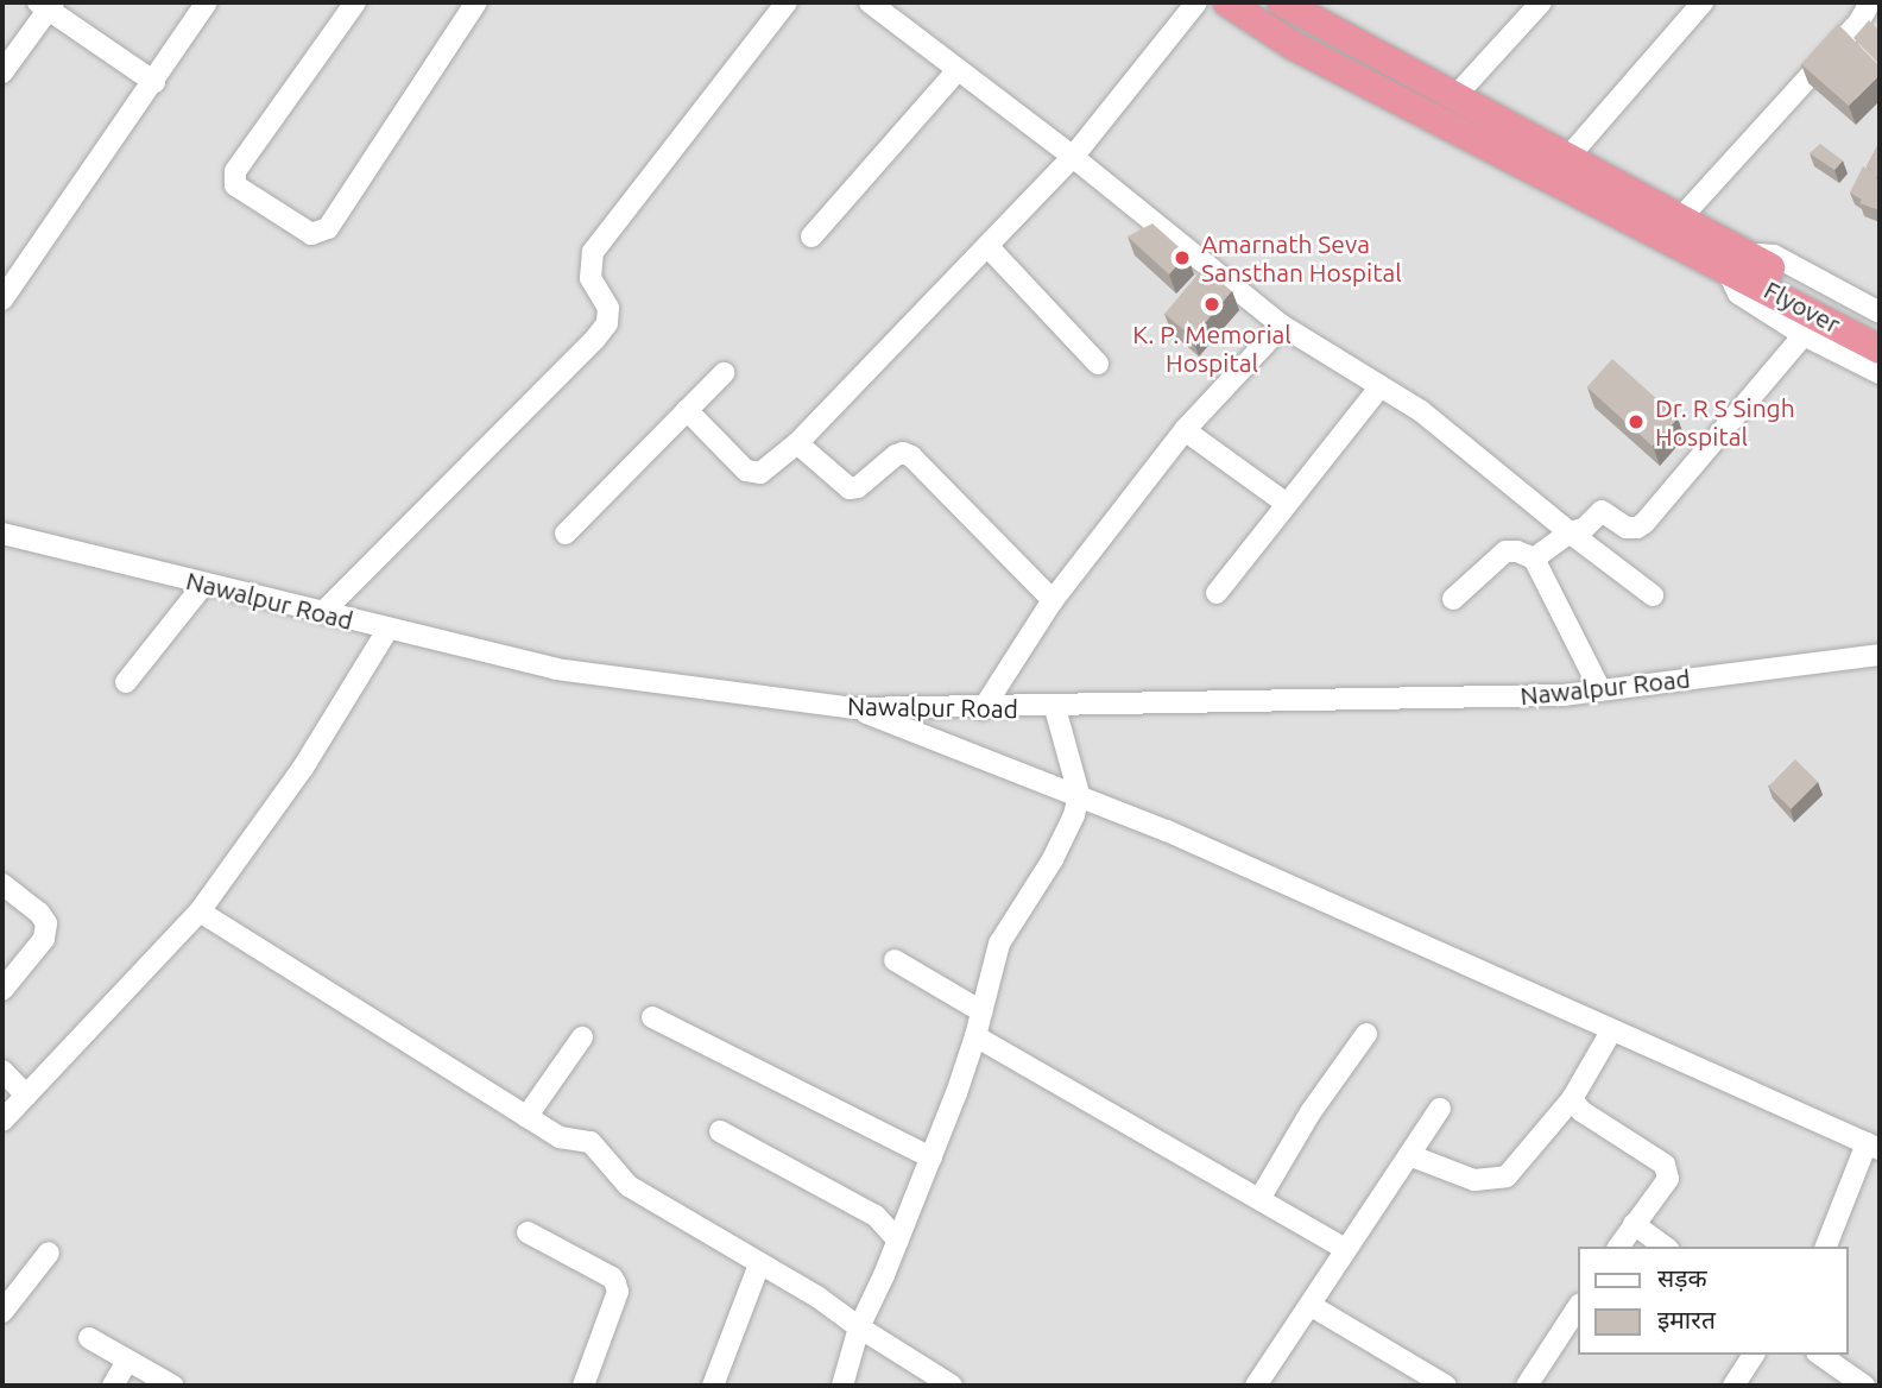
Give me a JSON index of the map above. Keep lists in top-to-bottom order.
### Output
{
  "streets": {
    "highway": ["Flyover"],
    "street": ["Nawalpur Road"]
  },
  "places": ["Amarnath Seva Sansthan Hospital", "K. P. Memorial Hospital", "Dr. R S Singh Hospital"],
  "legend": ["सड़क", "इमारत"]
}
